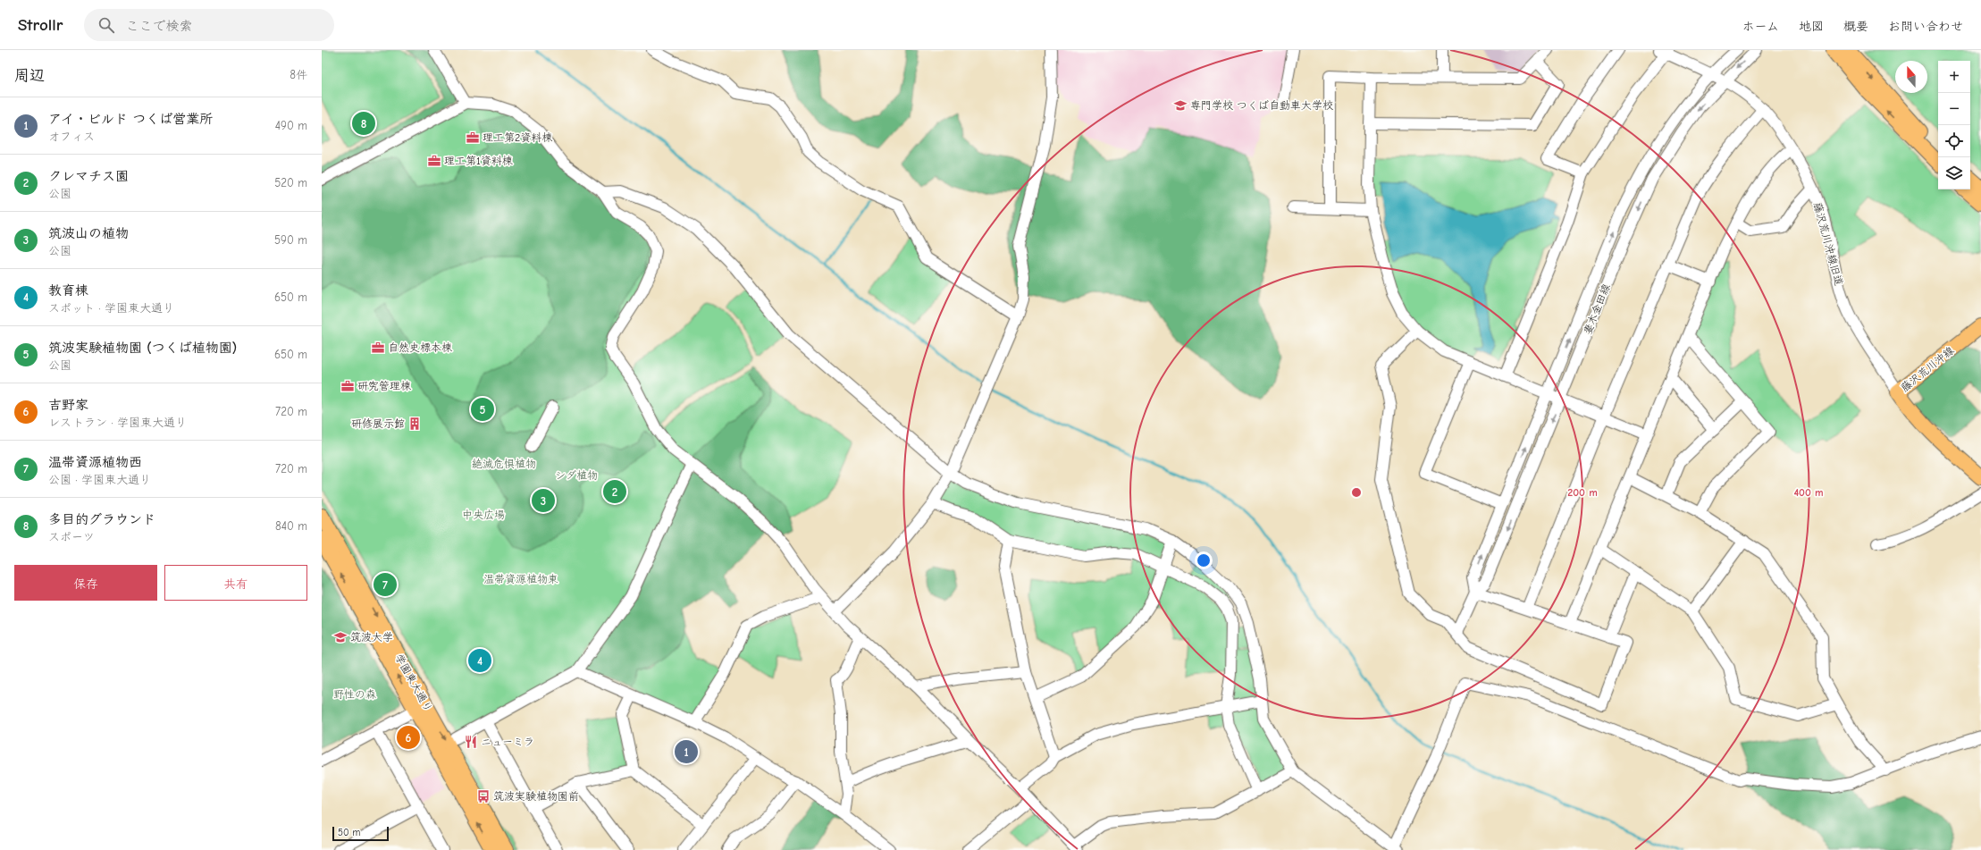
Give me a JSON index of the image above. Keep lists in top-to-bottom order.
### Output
{
  "streets": {
    "main road": ["藤沢荒川沖線", "学園東大通り"],
    "street": ["藤沢荒川沖線旧道", "妻木金田線"]
  },
  "crossings": [
    ["藤沢荒川沖線旧道", "妻木金田線"],
    ["藤沢荒川沖線旧道", "藤沢荒川沖線"]
  ],
  "parks": [
    "絶滅危惧植物",
    "シダ植物",
    "中央広場",
    "温帯資源植物東",
    "野性の森"
  ],
  "places": {
    "school or university": ["専門学校 つくば自動車大学校", "筑波大学"],
    "office": [
      "理工第2資料棟",
      "理工第1資料棟",
      "自然史標本棟",
      "研究管理棟"
    ],
    "building": ["研修展示館"],
    "restaurant": ["ニューミラ"],
    "bus stop": ["筑波実験植物園前"]
  },
  "scale_bar": "50 m",
  "north": "top",
  "page": {
    "header": "Strollr",
    "search": "ここで検索",
    "nav": [
      "ホーム",
      "地図",
      "概要",
      "お問い合わせ"
    ],
    "heading": ["周辺", "8件"],
    "map_buttons": ["+", "−"],
    "list": [
      {
        "mark": "1",
        "name": "アイ・ビルド つくば営業所",
        "note": "オフィス",
        "value": "490 m"
      },
      {
        "mark": "2",
        "name": "クレマチス園",
        "note": "公園",
        "value": "520 m"
      },
      {
        "mark": "3",
        "name": "筑波山の植物",
        "note": "公園",
        "value": "590 m"
      },
      {
        "mark": "4",
        "name": "教育棟",
        "note": "スポット · 学園東大通り",
        "value": "650 m"
      },
      {
        "mark": "5",
        "name": "筑波実験植物園 (つくば植物園)",
        "note": "公園",
        "value": "650 m"
      },
      {
        "mark": "6",
        "name": "吉野家",
        "note": "レストラン · 学園東大通り",
        "value": "720 m"
      },
      {
        "mark": "7",
        "name": "温帯資源植物西",
        "note": "公園 · 学園東大通り",
        "value": "720 m"
      },
      {
        "mark": "8",
        "name": "多目的グラウンド",
        "note": "スポーツ",
        "value": "840 m"
      }
    ],
    "pins": [
      "8",
      "5",
      "2",
      "3",
      "7",
      "4",
      "6",
      "1"
    ],
    "buttons": ["保存", "共有"],
    "scale": "50 m"
  },
  "rings": ["200 m", "400 m"]
}
